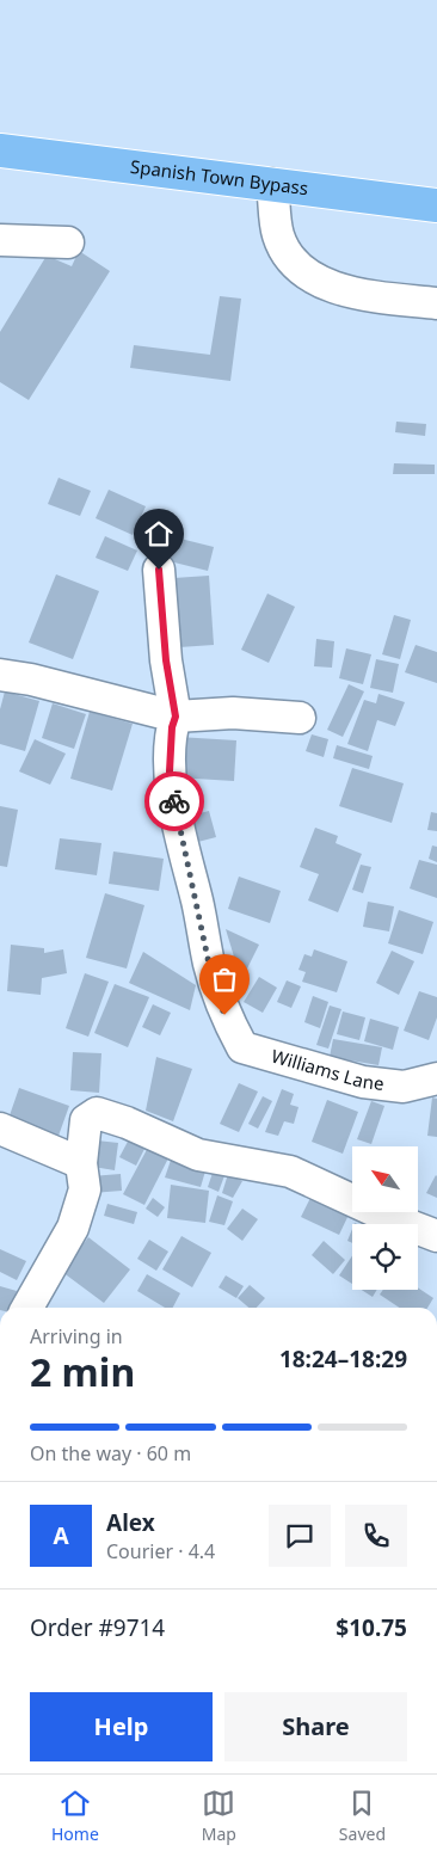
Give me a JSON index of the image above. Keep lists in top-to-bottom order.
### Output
{
  "streets": {
    "main road": ["Spanish Town Bypass"],
    "street": ["Williams Lane"]
  },
  "north": "top left",
  "page": {
    "heading": ["2 min", "Arriving in", "18:24–18:29"],
    "panel": [
      "Alex",
      "Courier · 4.4",
      "Order #9714",
      "$10.75"
    ],
    "bar": "On the way · 60 m",
    "round": "A",
    "buttons": ["Help", "Share"],
    "tabs": ["Home", "Map", "Saved"]
  }
}
